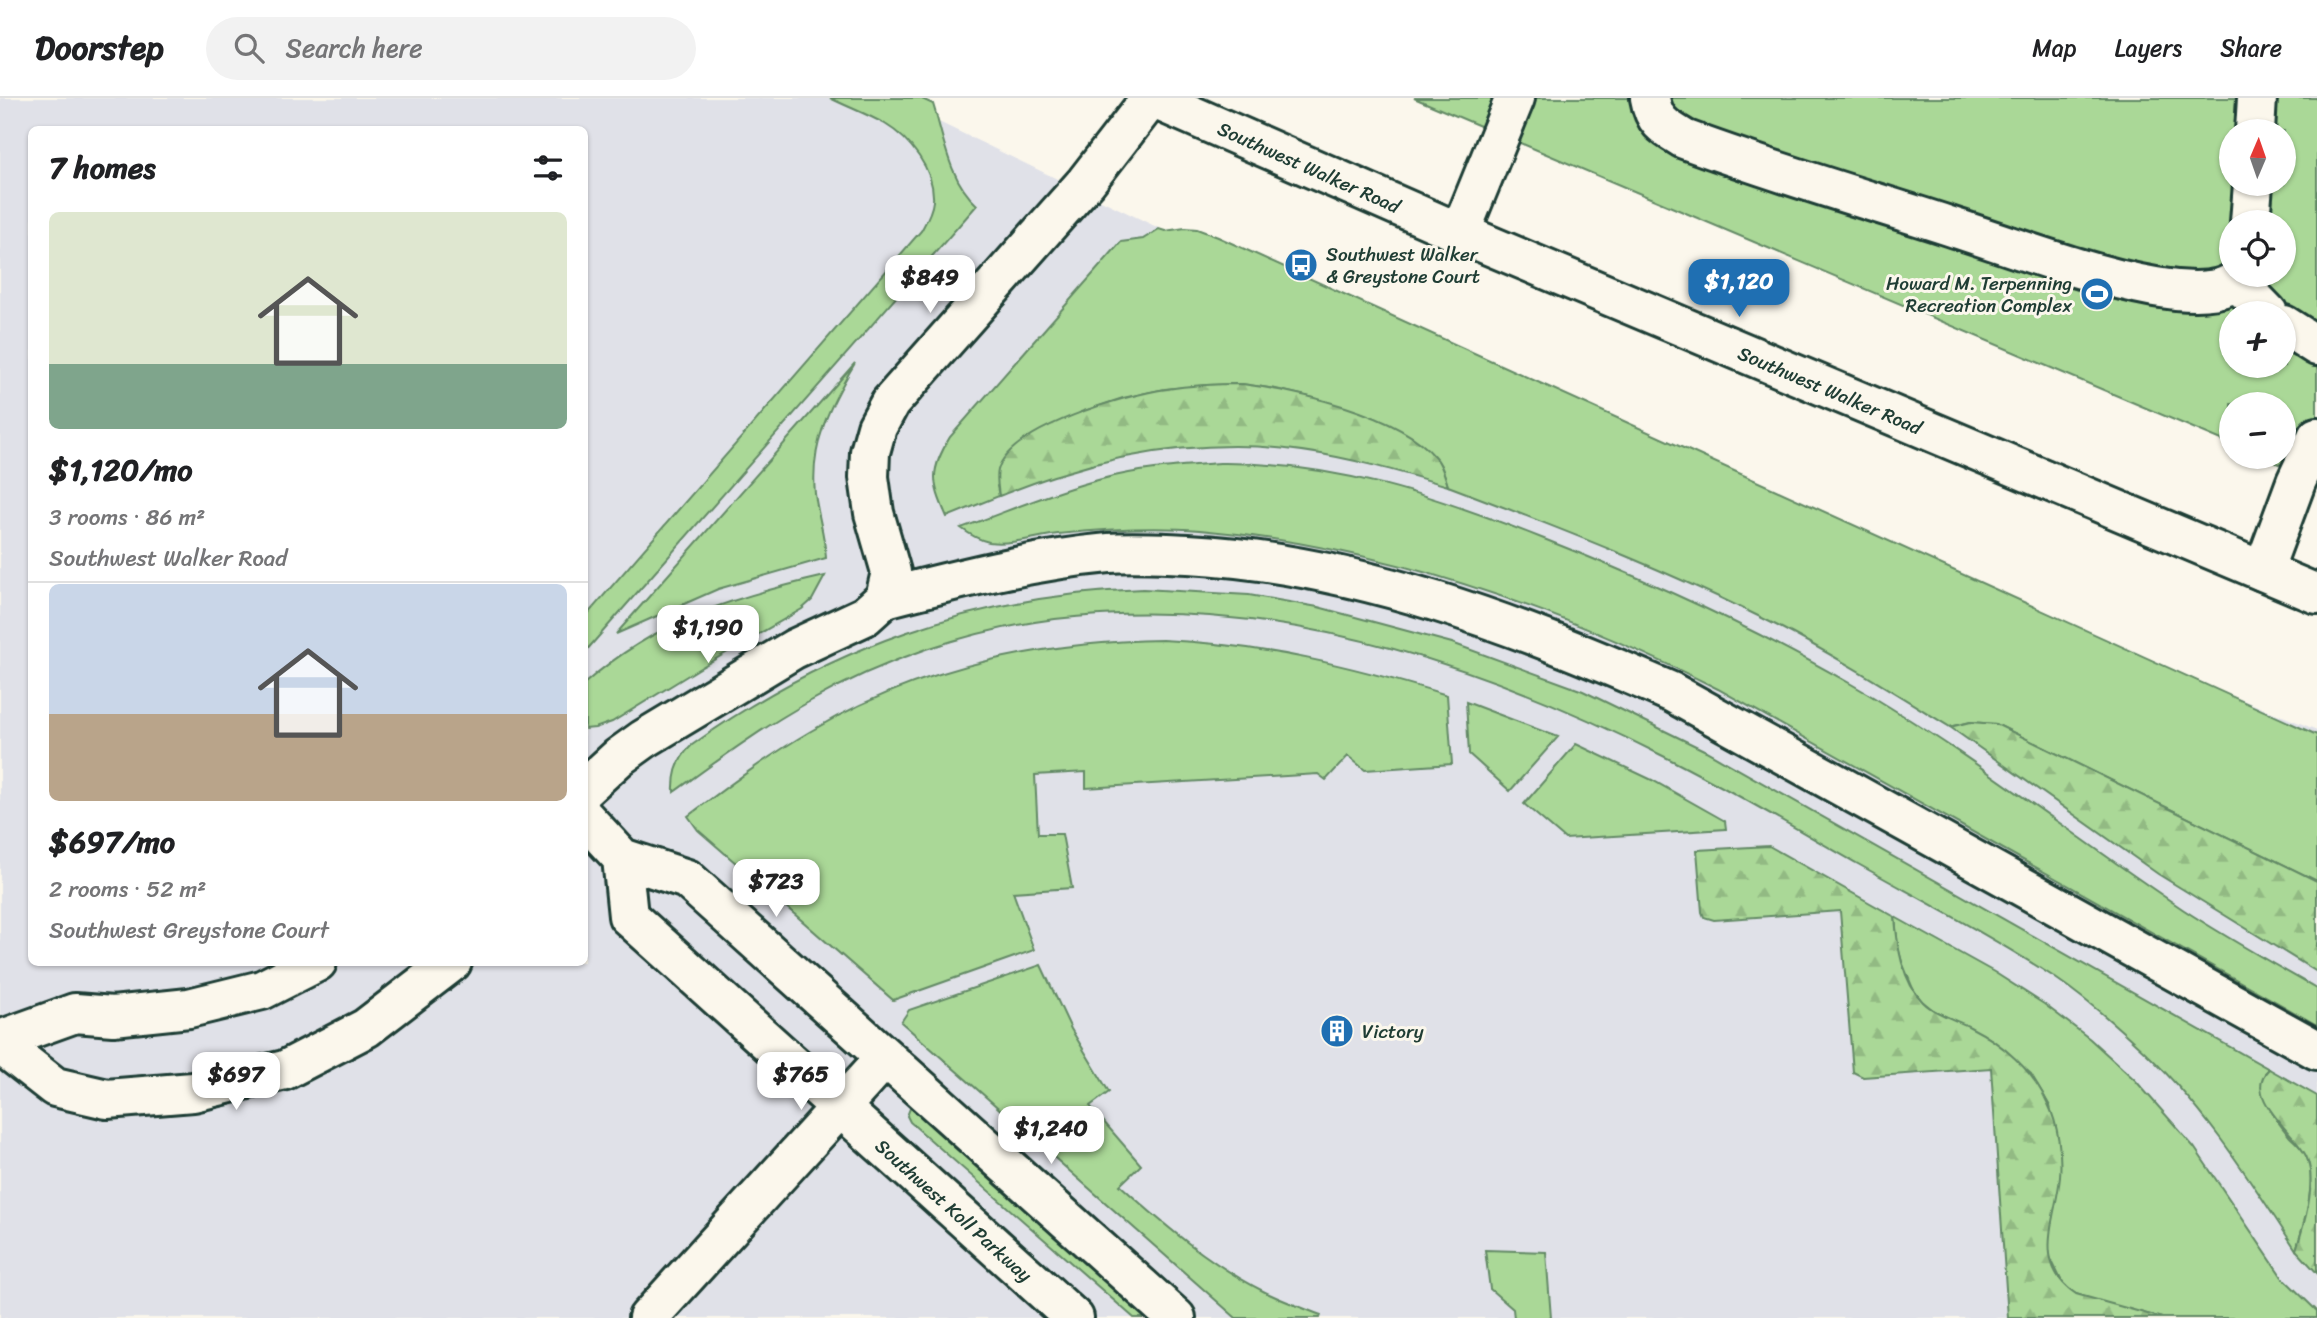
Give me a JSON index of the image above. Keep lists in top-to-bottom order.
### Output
{
  "streets": {
    "street": ["Southwest Walker Road", "Southwest Koll Parkway"]
  },
  "places": {
    "bus stop": ["Southwest Walker & Greystone Court"],
    "sports": ["Howard M. Terpenning Recreation Complex"],
    "building": ["Victory"]
  },
  "north": "top",
  "page": {
    "header": "Doorstep",
    "search": "Search here",
    "nav": ["Map", "Layers", "Share"],
    "map_buttons": ["+", "−"],
    "heading": "7 homes",
    "list": [
      {
        "name": "$1,120/mo",
        "note": "3 rooms · 86 m² · Southwest Walker Road"
      },
      {
        "name": "$697/mo",
        "note": "2 rooms · 52 m² · Southwest Greystone Court"
      }
    ],
    "price": [
      "$849",
      "$1,120",
      "$1,190",
      "$723",
      "$697",
      "$765",
      "$1,240"
    ]
  }
}
